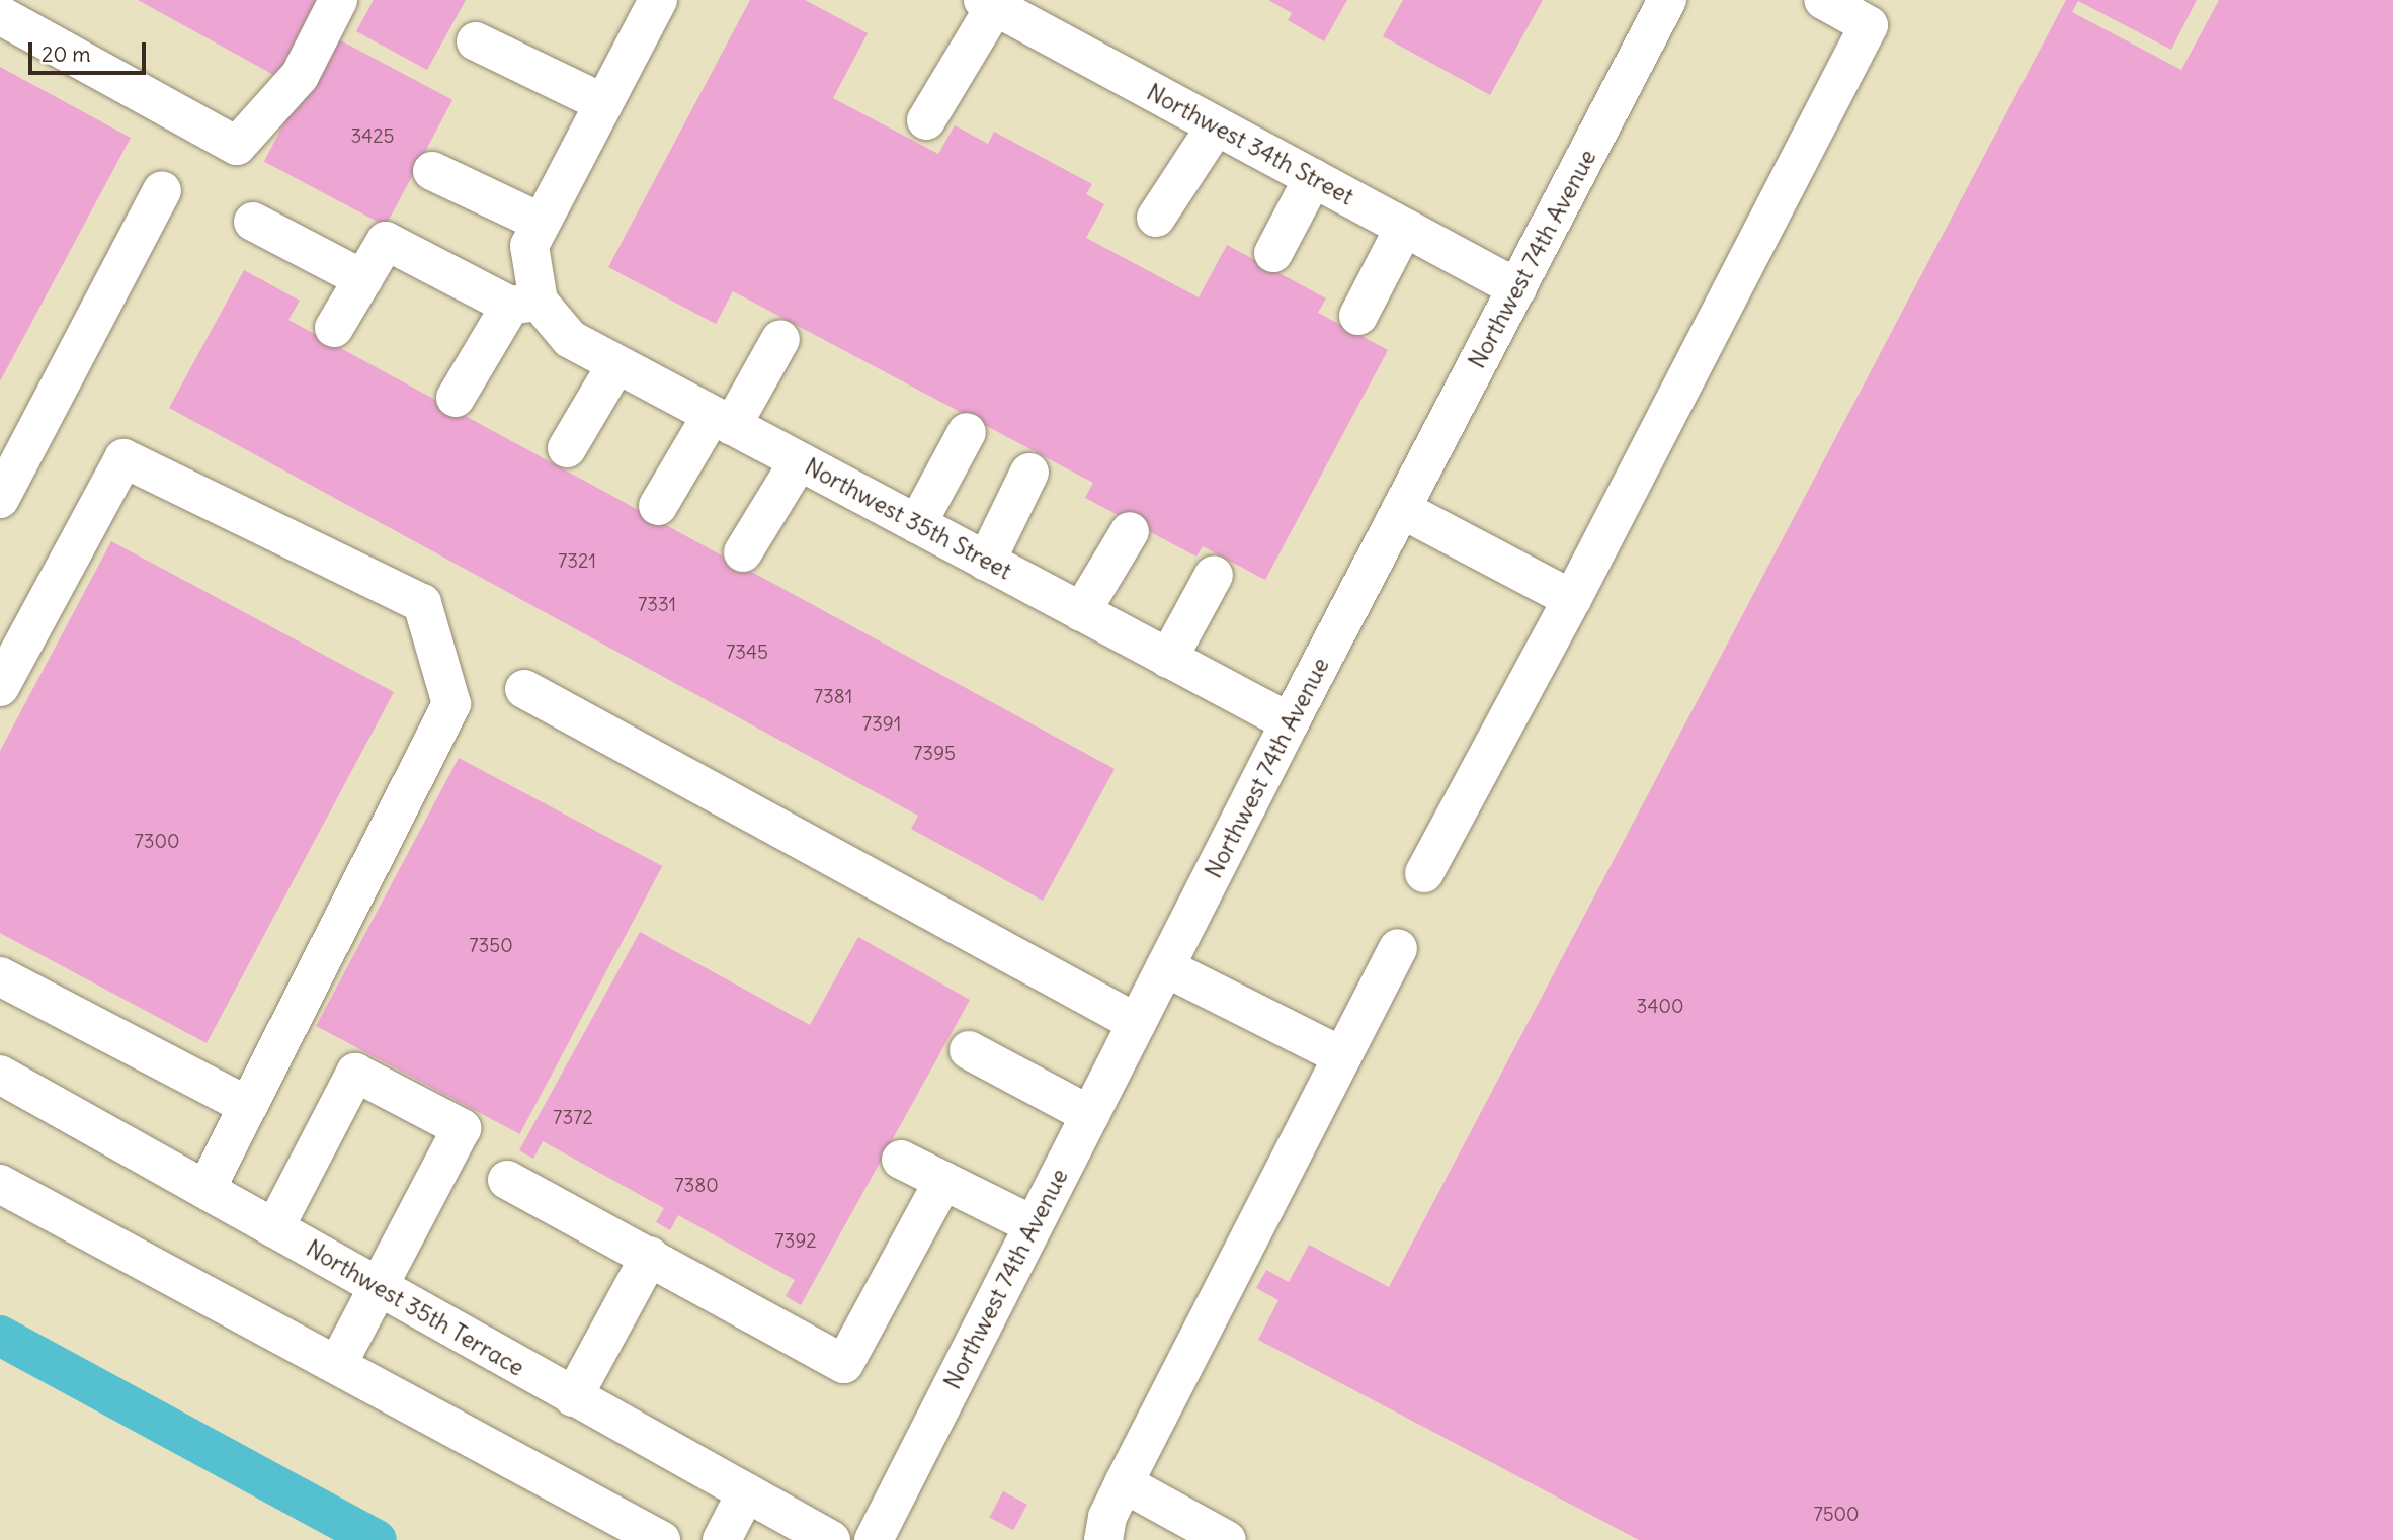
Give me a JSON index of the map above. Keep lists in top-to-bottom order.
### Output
{
  "streets": {
    "street": [
      "Northwest 34th Street",
      "Northwest 74th Avenue",
      "Northwest 35th Street",
      "Northwest 35th Terrace"
    ]
  },
  "crossings": [
    ["Northwest 34th Street", "Northwest 74th Avenue"],
    ["Northwest 74th Avenue", "Northwest 35th Street"]
  ],
  "house_numbers": [
    "3425",
    "7321",
    "7331",
    "7345",
    "7381",
    "7391",
    "7395",
    "7300",
    "7350",
    "3400",
    "7372",
    "7380",
    "7392",
    "7500"
  ],
  "scale_bar": "20 m"
}
